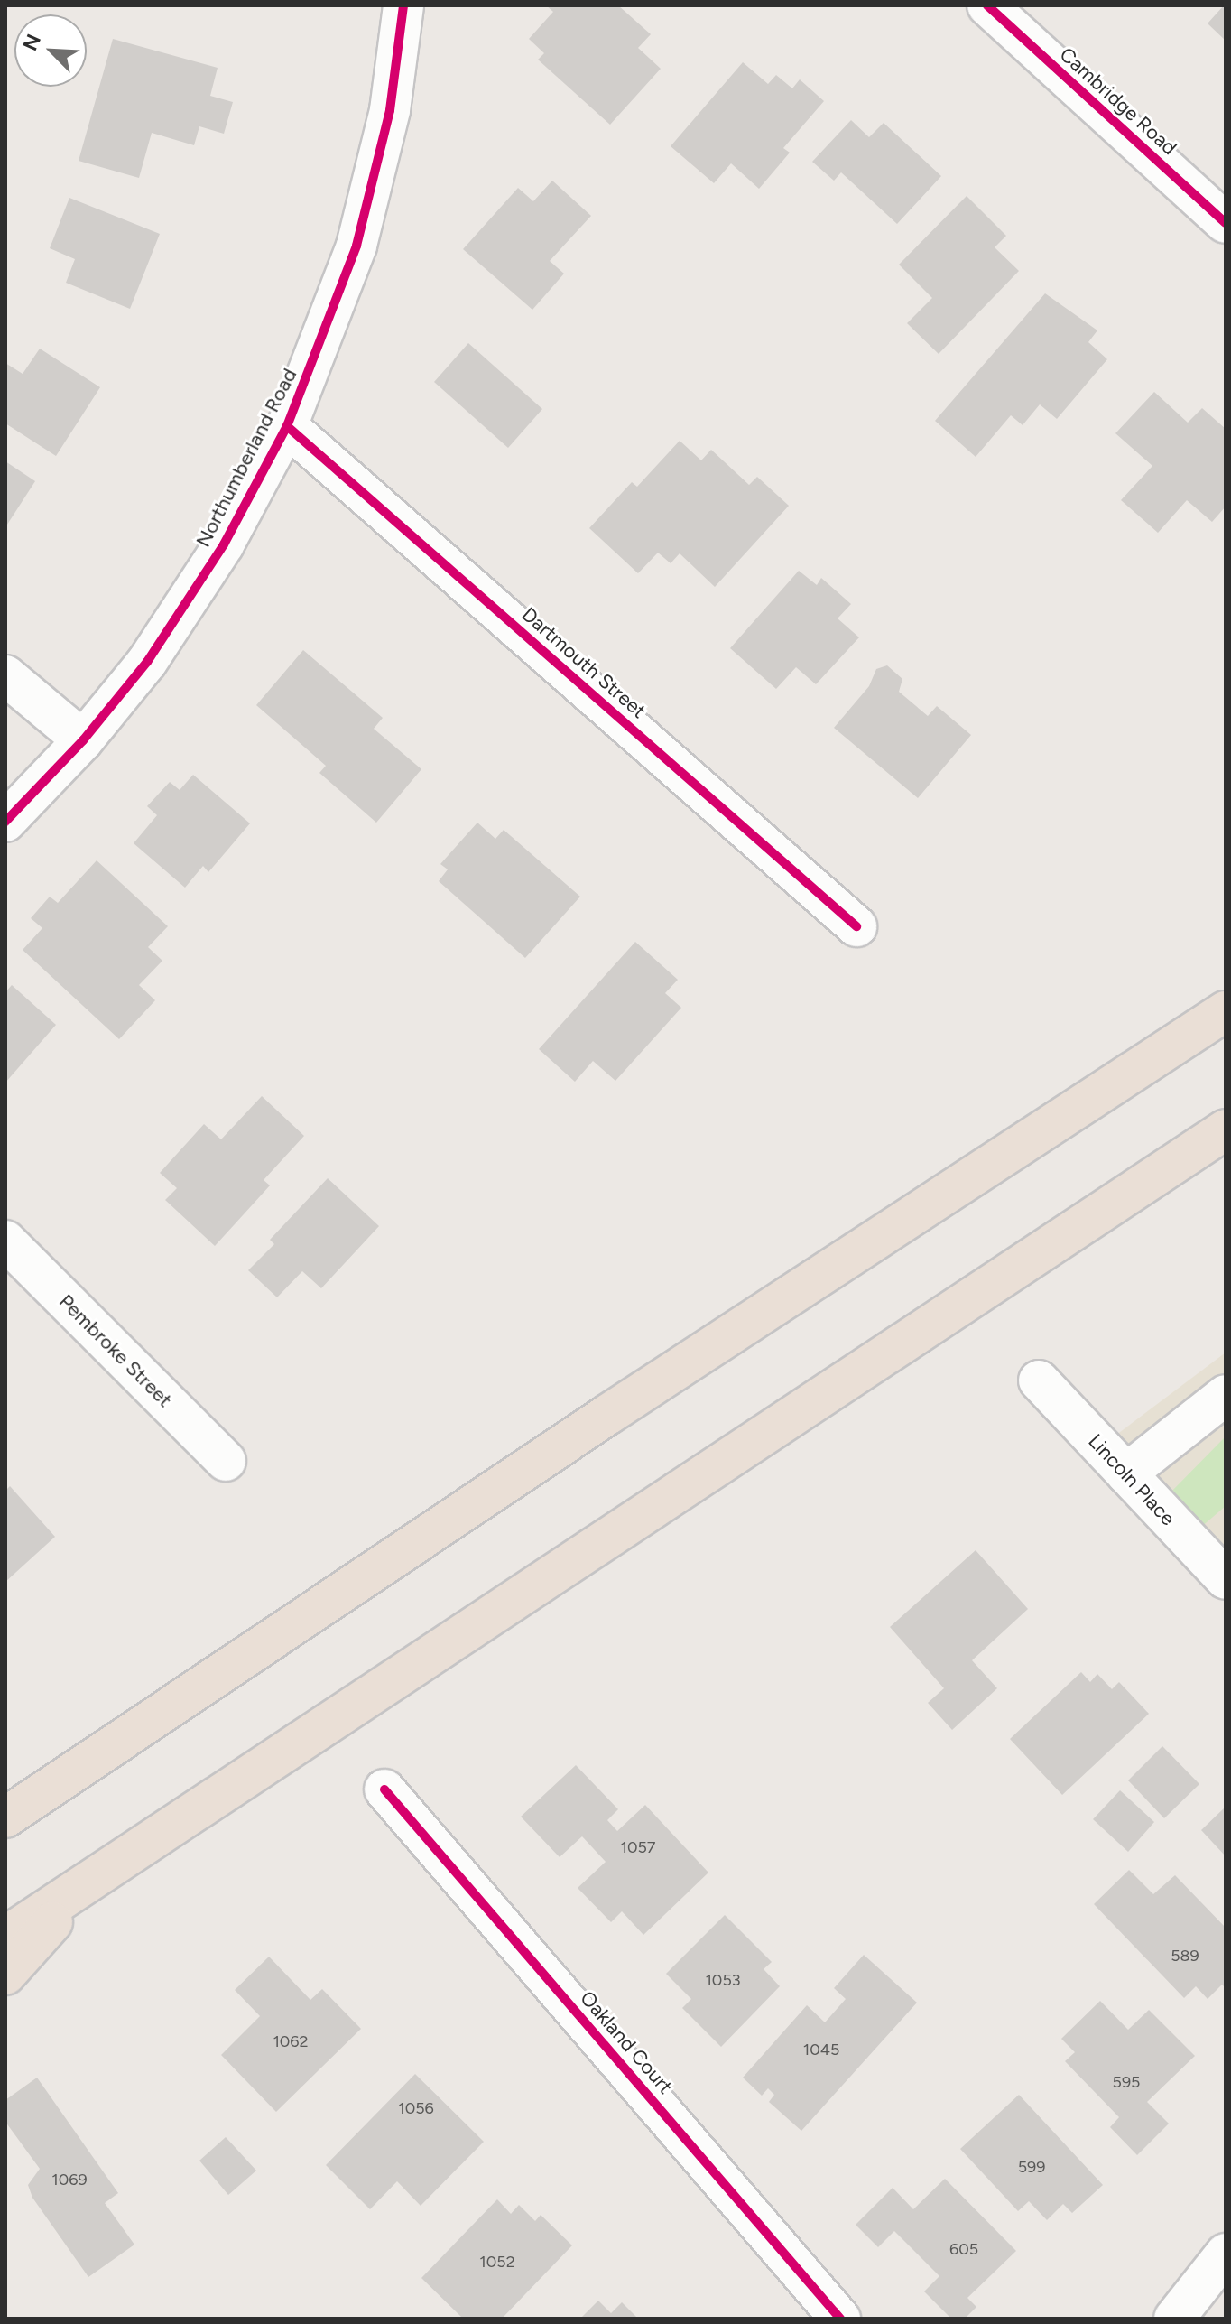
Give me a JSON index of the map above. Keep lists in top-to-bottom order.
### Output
{
  "streets": {
    "street": [
      "Cambridge Road",
      "Northumberland Road",
      "Dartmouth Street",
      "Pembroke Street",
      "Lincoln Place",
      "Oakland Court"
    ]
  },
  "crossings": [
    ["Northumberland Road", "Dartmouth Street"]
  ],
  "house_numbers": [
    "1057",
    "589",
    "1053",
    "1062",
    "1045",
    "595",
    "1056",
    "599",
    "1069",
    "605",
    "1052"
  ],
  "north": "top left"
}
